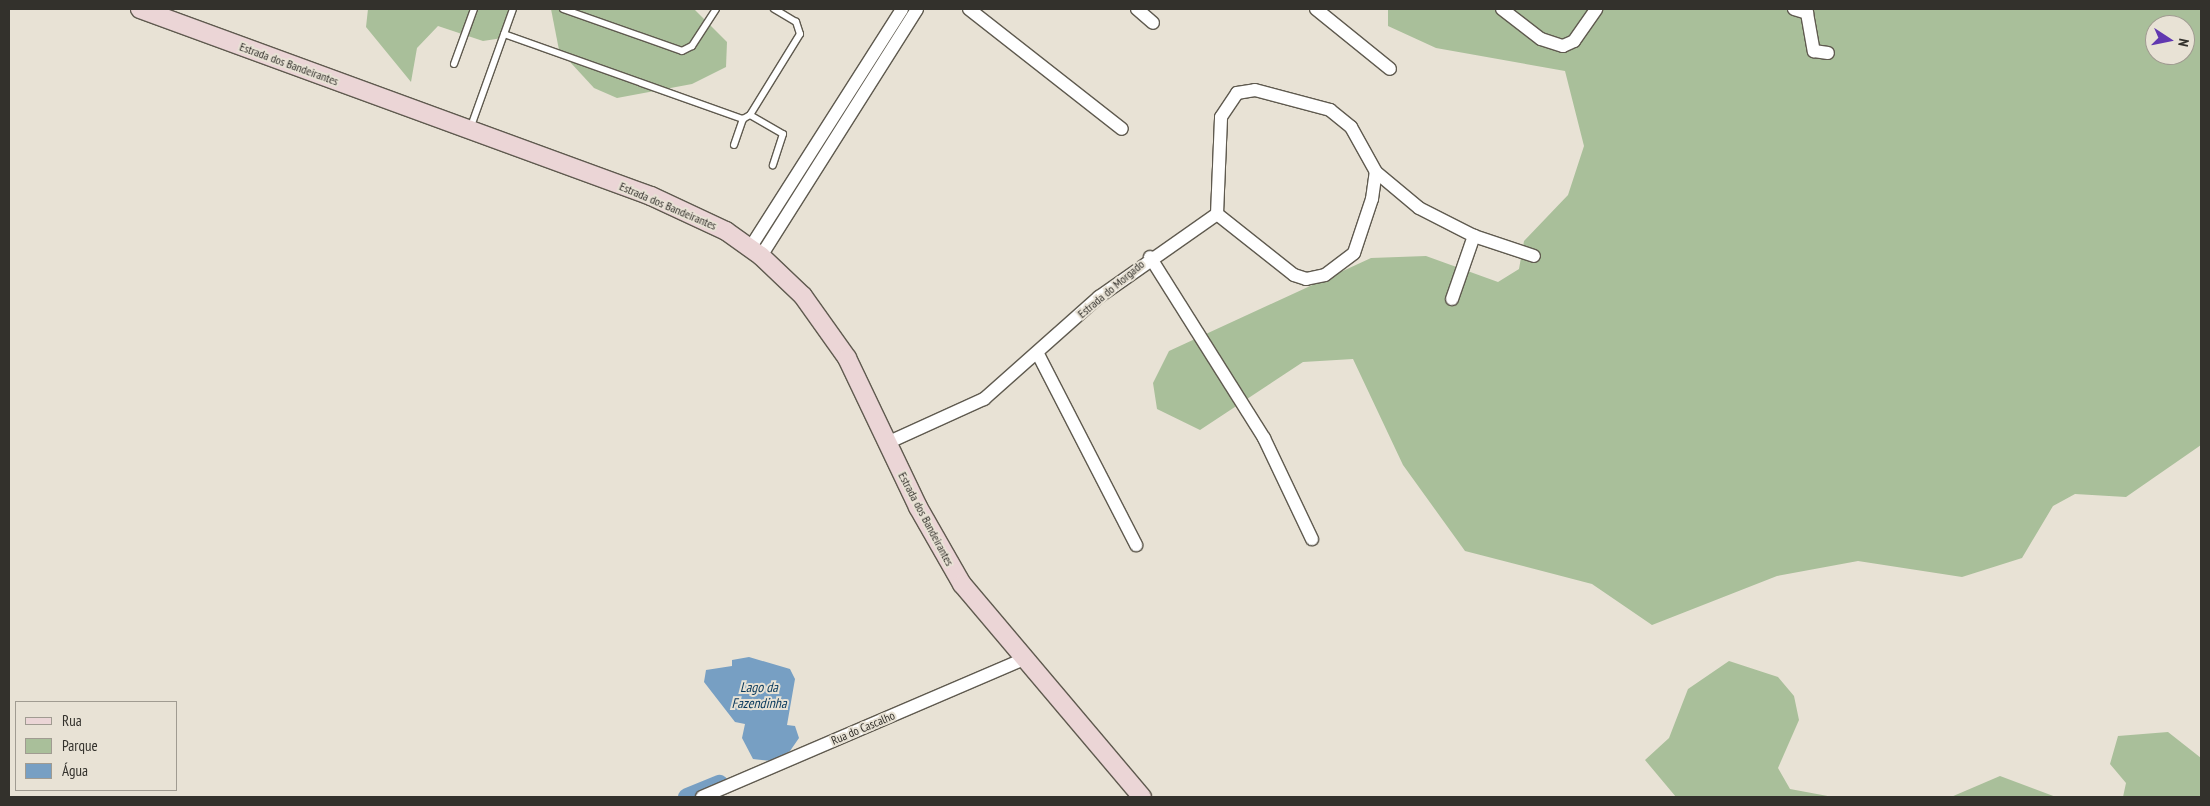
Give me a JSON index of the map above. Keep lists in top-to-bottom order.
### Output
{
  "streets": {
    "main road": ["Estrada dos Bandeirantes"],
    "street": ["Estrada do Morgado", "Rua do Cascalho"]
  },
  "crossings": [
    ["Estrada dos Bandeirantes", "Estrada do Morgado"],
    ["Estrada dos Bandeirantes", "Rua do Cascalho"]
  ],
  "water": ["Lago da Fazendinha"],
  "legend": ["Rua", "Parque", "Água"],
  "north": "right"
}
